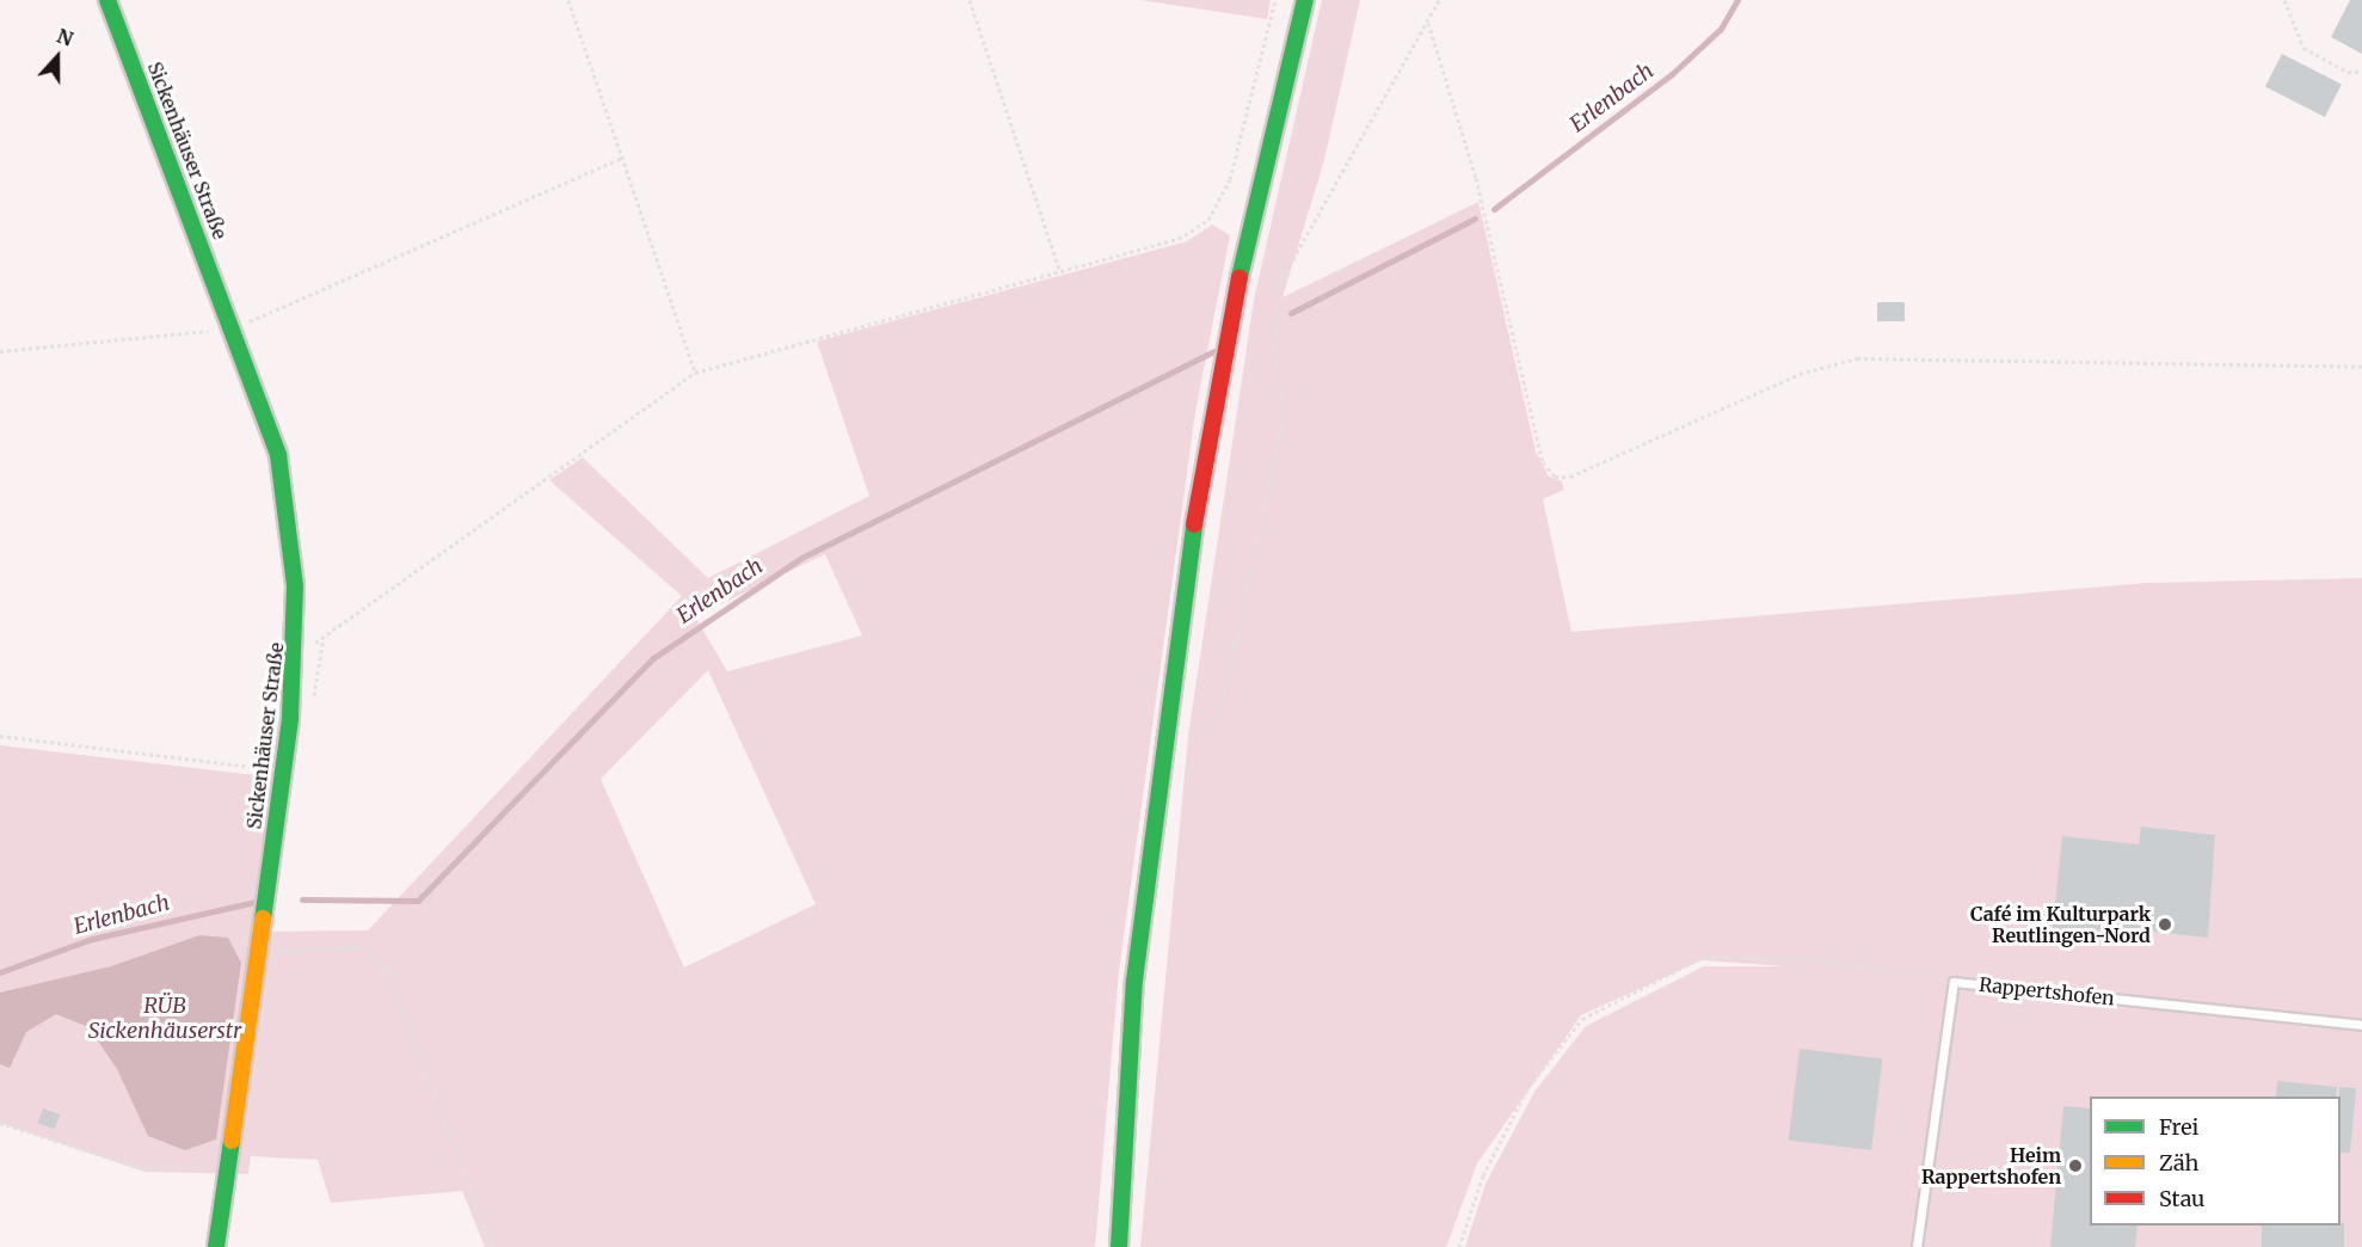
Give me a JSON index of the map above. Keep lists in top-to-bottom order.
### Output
{
  "streets": {
    "street": ["Sickenhäuser Straße"],
    "lane": ["Rappertshofen"]
  },
  "water": ["Erlenbach", "RÜB Sickenhäuserstr"],
  "places": ["Café im Kulturpark Reutlingen-Nord", "Heim Rappertshofen"],
  "legend": ["Frei", "Zäh", "Stau"],
  "north": "top"
}
